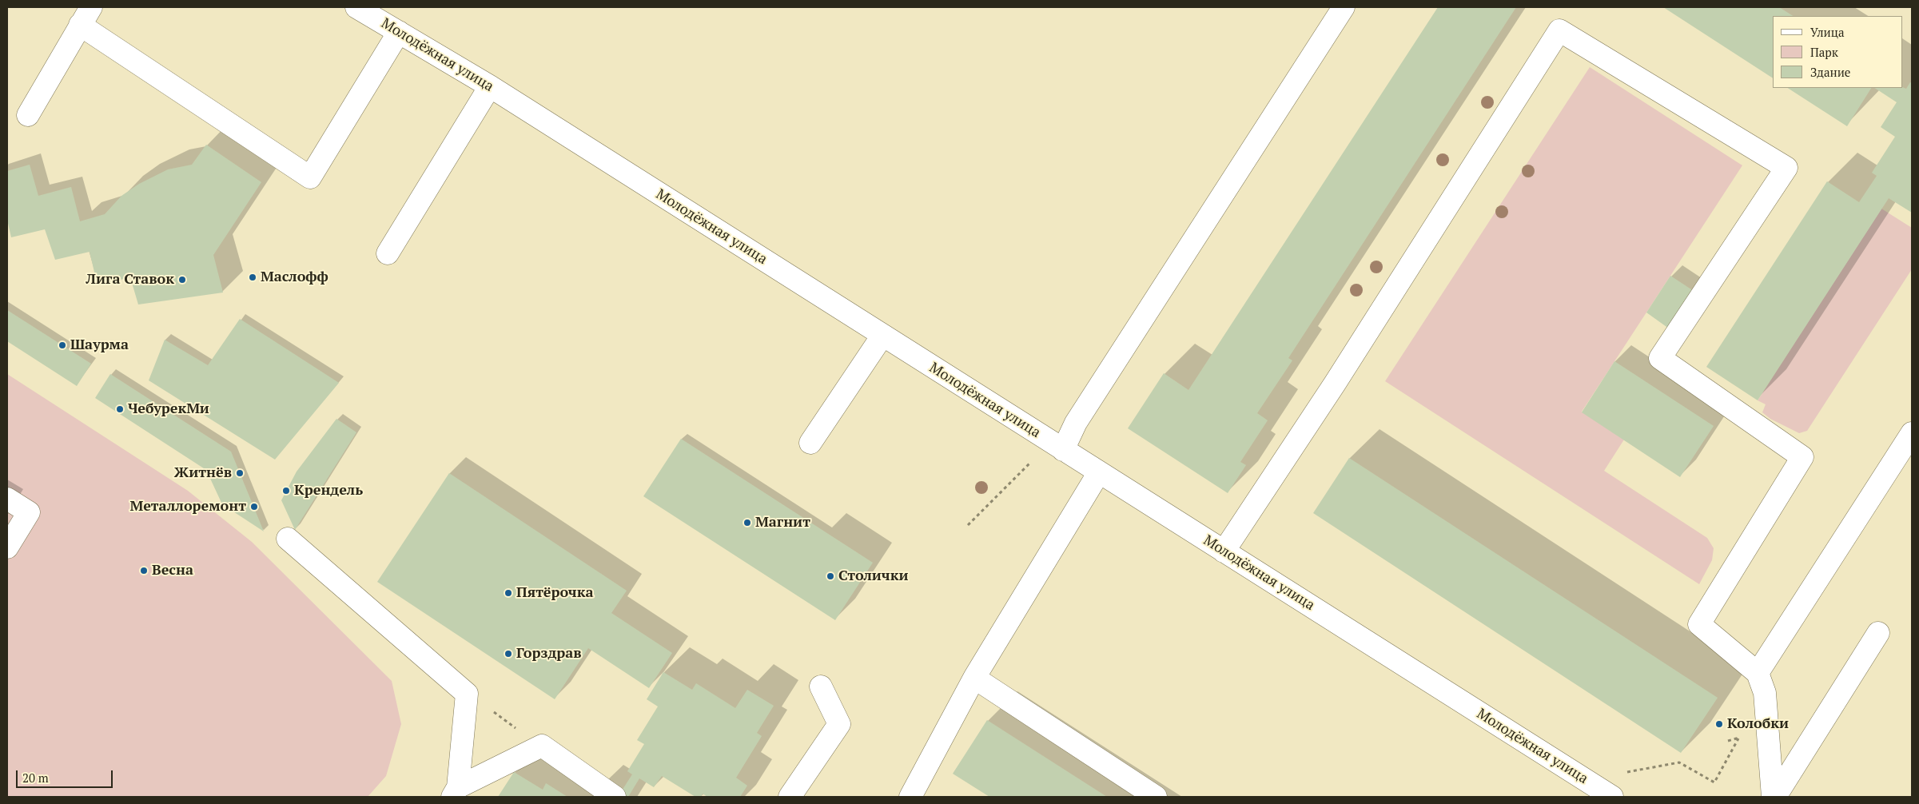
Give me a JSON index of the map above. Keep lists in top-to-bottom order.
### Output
{
  "streets": {
    "street": ["Молодёжная улица"]
  },
  "places": [
    "Маслофф",
    "Лига Ставок",
    "Шаурма",
    "ЧебурекМи",
    "Житнёв",
    "Крендель",
    "Металлоремонт",
    "Магнит",
    "Весна",
    "Столички",
    "Пятёрочка",
    "Горздрав",
    "Колобки"
  ],
  "legend": ["Улица", "Парк", "Здание"],
  "scale_bar": "20 m"
}
